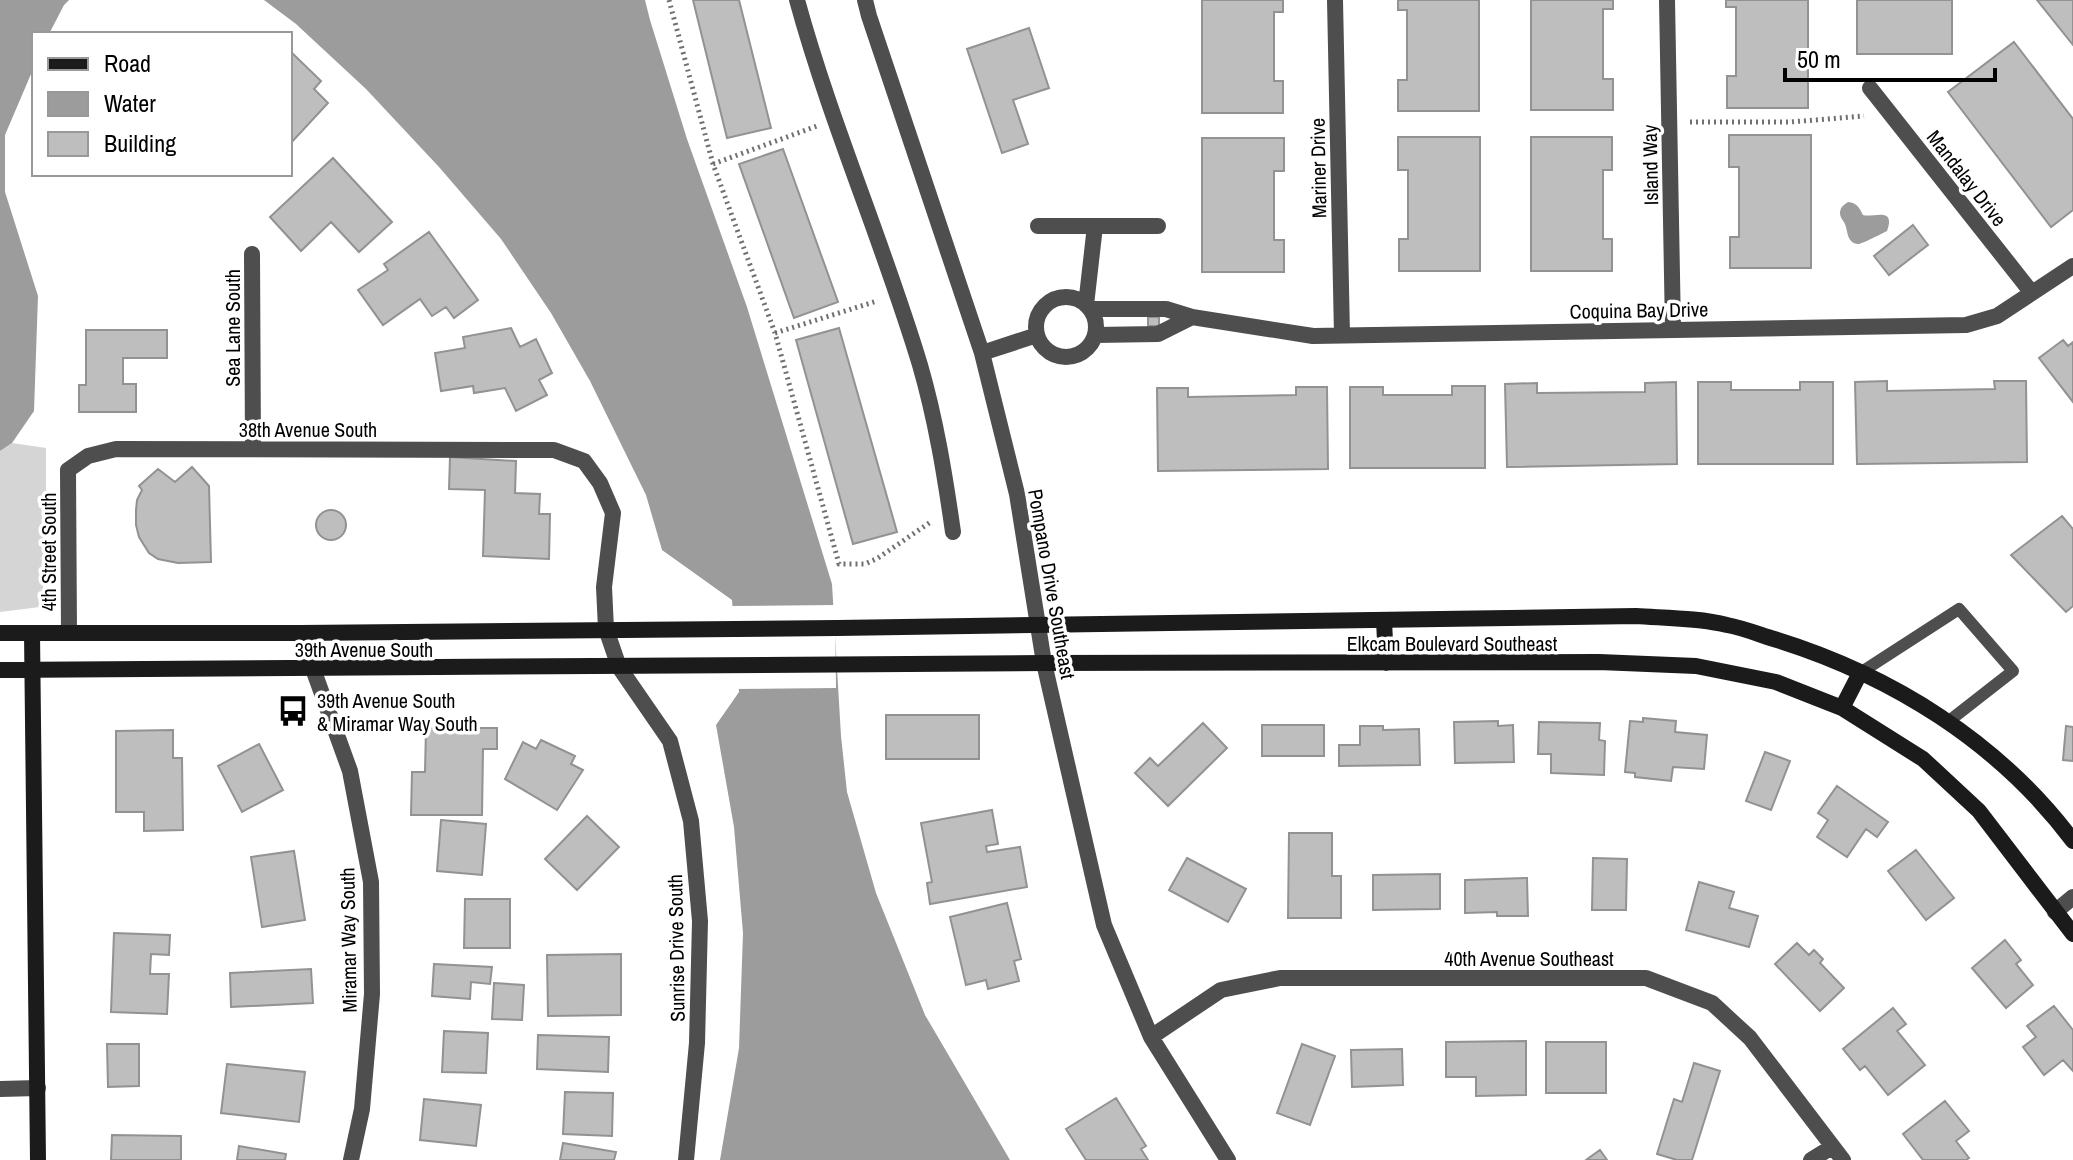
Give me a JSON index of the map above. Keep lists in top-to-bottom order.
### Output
{
  "streets": {
    "street": [
      "Island Way",
      "Mariner Drive",
      "Mandalay Drive",
      "Coquina Bay Drive",
      "Sea Lane South",
      "38th Avenue South",
      "4th Street South",
      "Pompano Drive Southeast",
      "Elkcam Boulevard Southeast",
      "39th Avenue South",
      "Miramar Way South",
      "Sunrise Drive South",
      "40th Avenue Southeast"
    ]
  },
  "crossings": [
    ["Island Way", "Coquina Bay Drive"],
    ["Mariner Drive", "Coquina Bay Drive"],
    ["Mandalay Drive", "Coquina Bay Drive"],
    ["Sea Lane South", "38th Avenue South"],
    ["38th Avenue South", "4th Street South"],
    ["38th Avenue South", "Sunrise Drive South"],
    ["4th Street South", "39th Avenue South"],
    ["Pompano Drive Southeast", "Elkcam Boulevard Southeast"],
    ["Pompano Drive Southeast", "40th Avenue Southeast"],
    ["Elkcam Boulevard Southeast", "39th Avenue South"],
    ["39th Avenue South", "Miramar Way South"],
    ["39th Avenue South", "Sunrise Drive South"]
  ],
  "places": {
    "bus stop": ["39th Avenue South & Miramar Way South"]
  },
  "legend": ["Road", "Water", "Building"],
  "scale_bar": "50 m"
}
